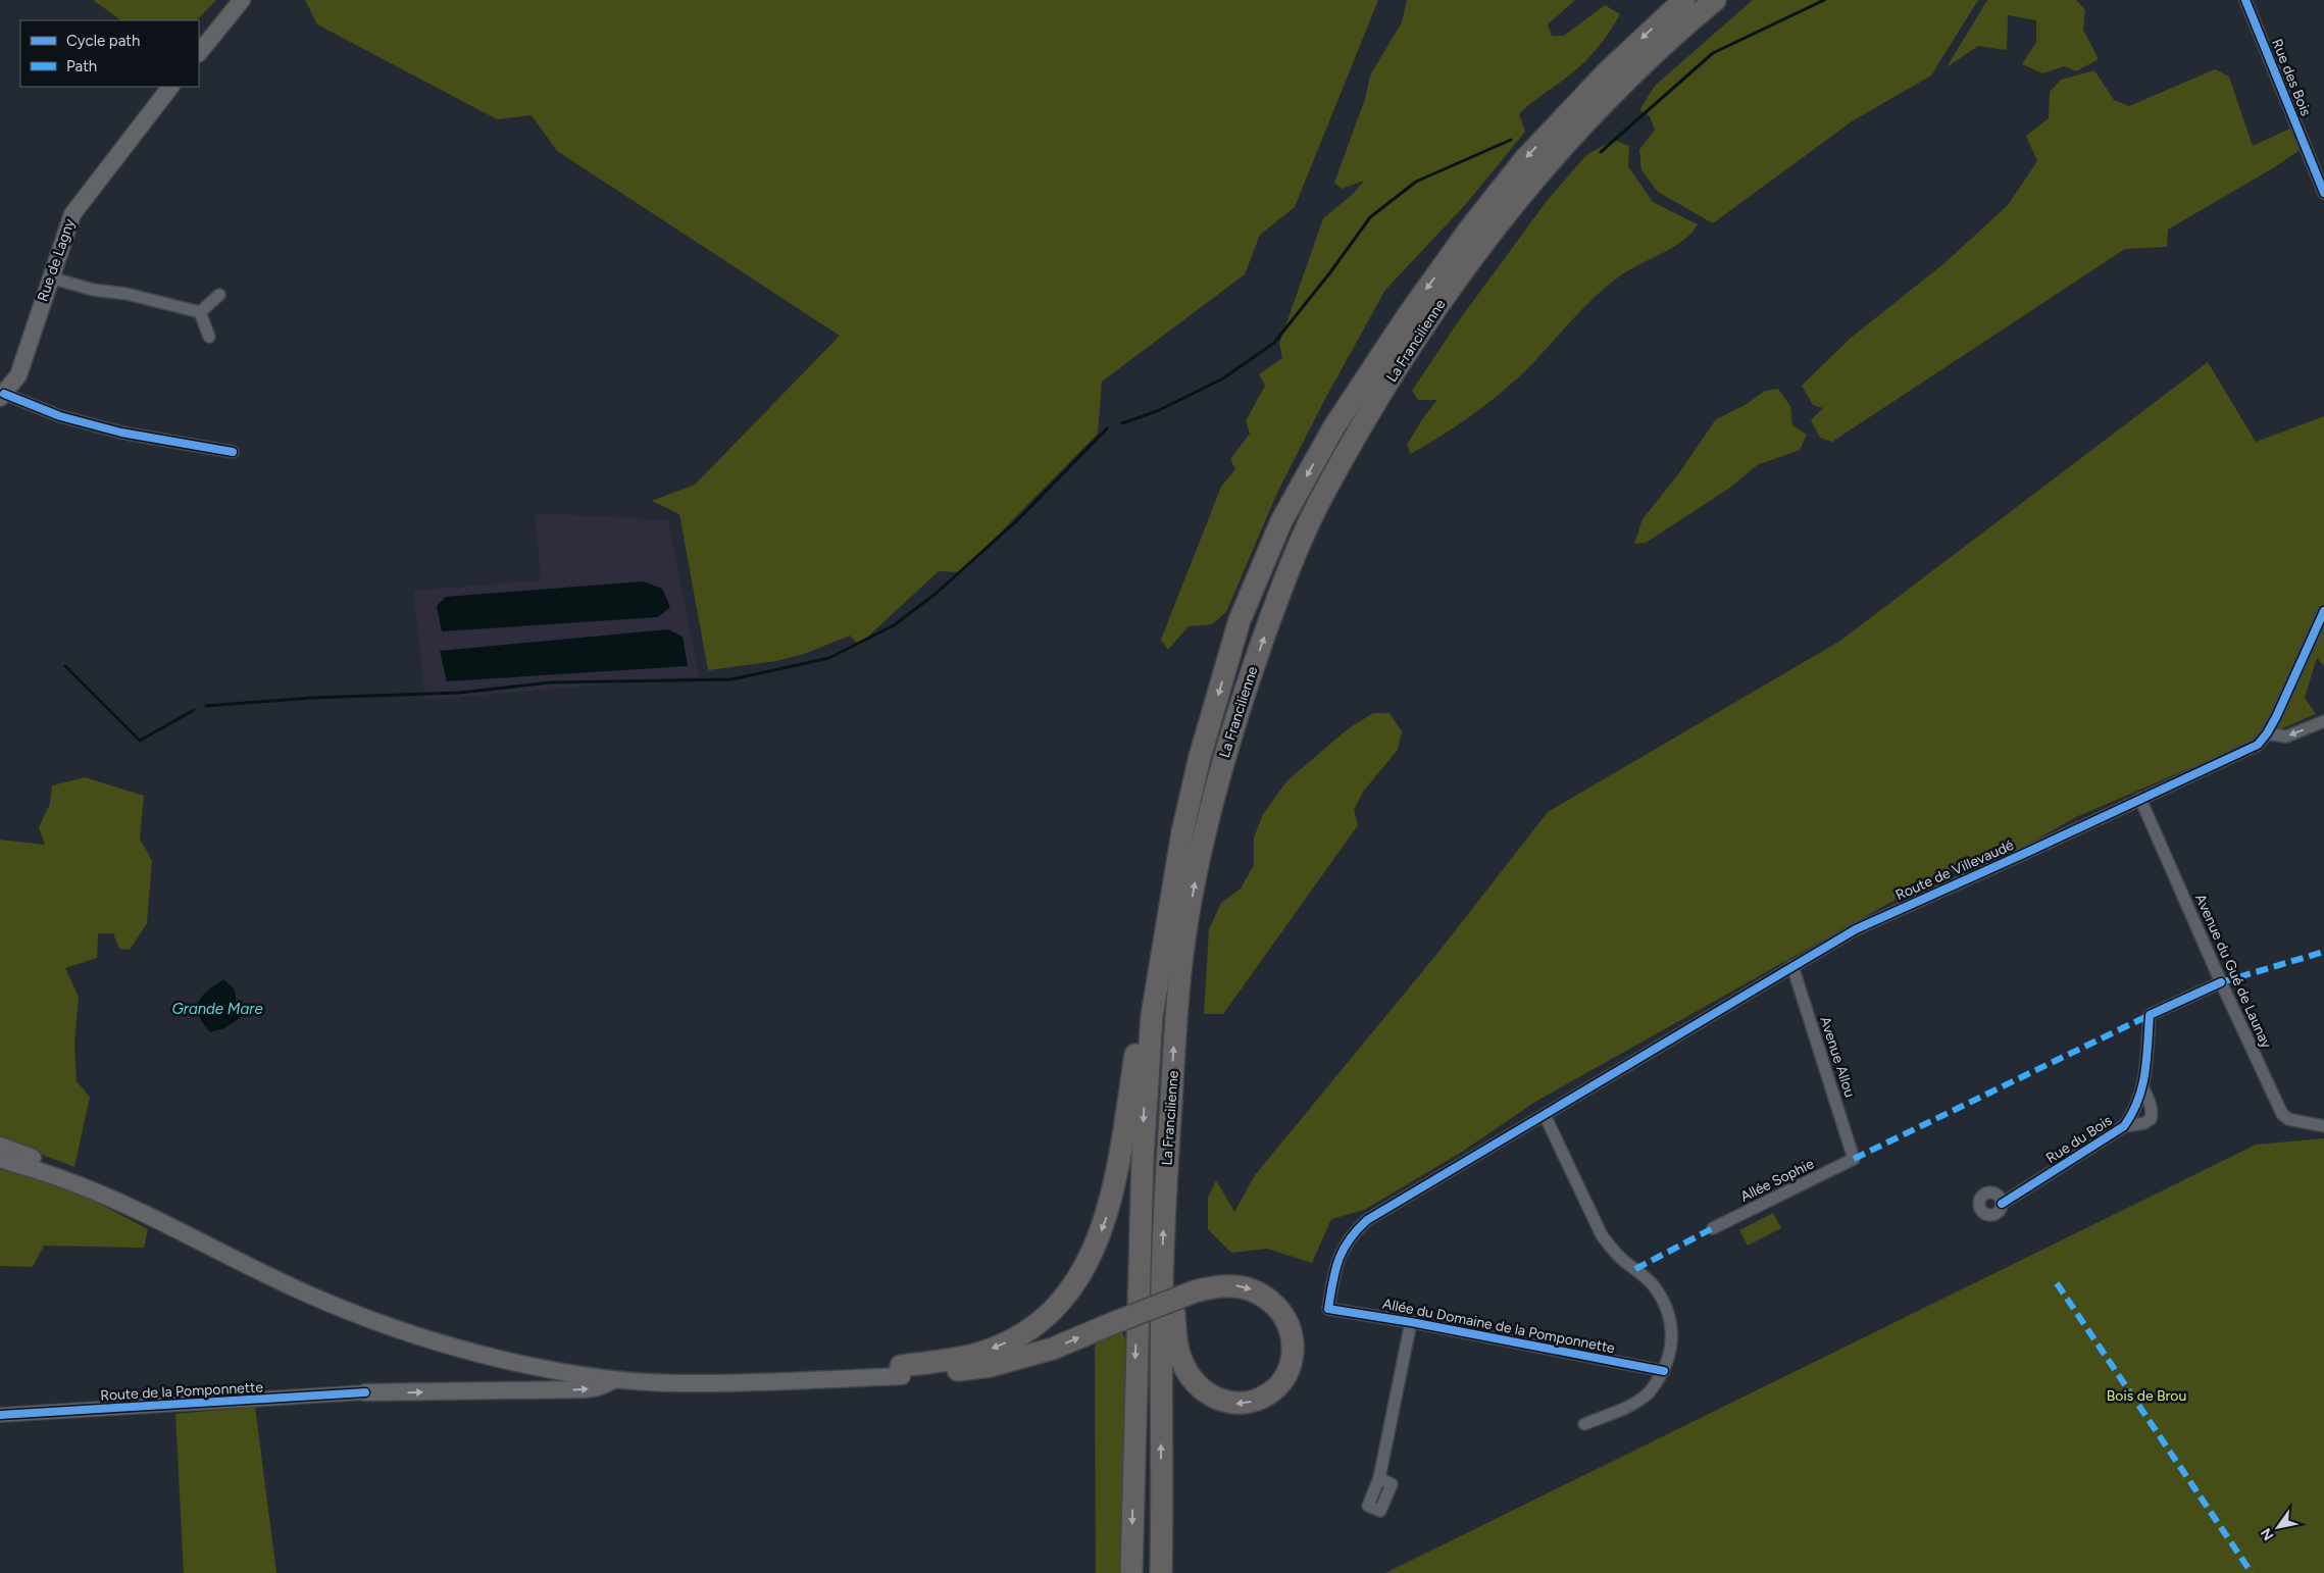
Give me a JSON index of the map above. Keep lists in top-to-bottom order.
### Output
{
  "streets": {
    "highway": ["La Francilienne"],
    "main road": ["Rue de Lagny"],
    "street": [
      "Rue des Bois",
      "Route de Villevaudé",
      "Avenue du Gué de Launay",
      "Avenue Allou",
      "Rue du Bois",
      "Allée Sophie",
      "Allée du Domaine de la Pomponnette",
      "Route de la Pomponnette"
    ]
  },
  "crossings": [
    ["Route de Villevaudé", "Avenue du Gué de Launay"],
    ["Route de Villevaudé", "Avenue Allou"],
    ["Route de Villevaudé", "Allée du Domaine de la Pomponnette"],
    ["Avenue du Gué de Launay", "Rue du Bois"],
    ["Avenue Allou", "Allée Sophie"]
  ],
  "water": ["Grande Mare"],
  "parks": ["Bois de Brou"],
  "legend": ["Cycle path", "Path"],
  "north": "bottom left"
}
